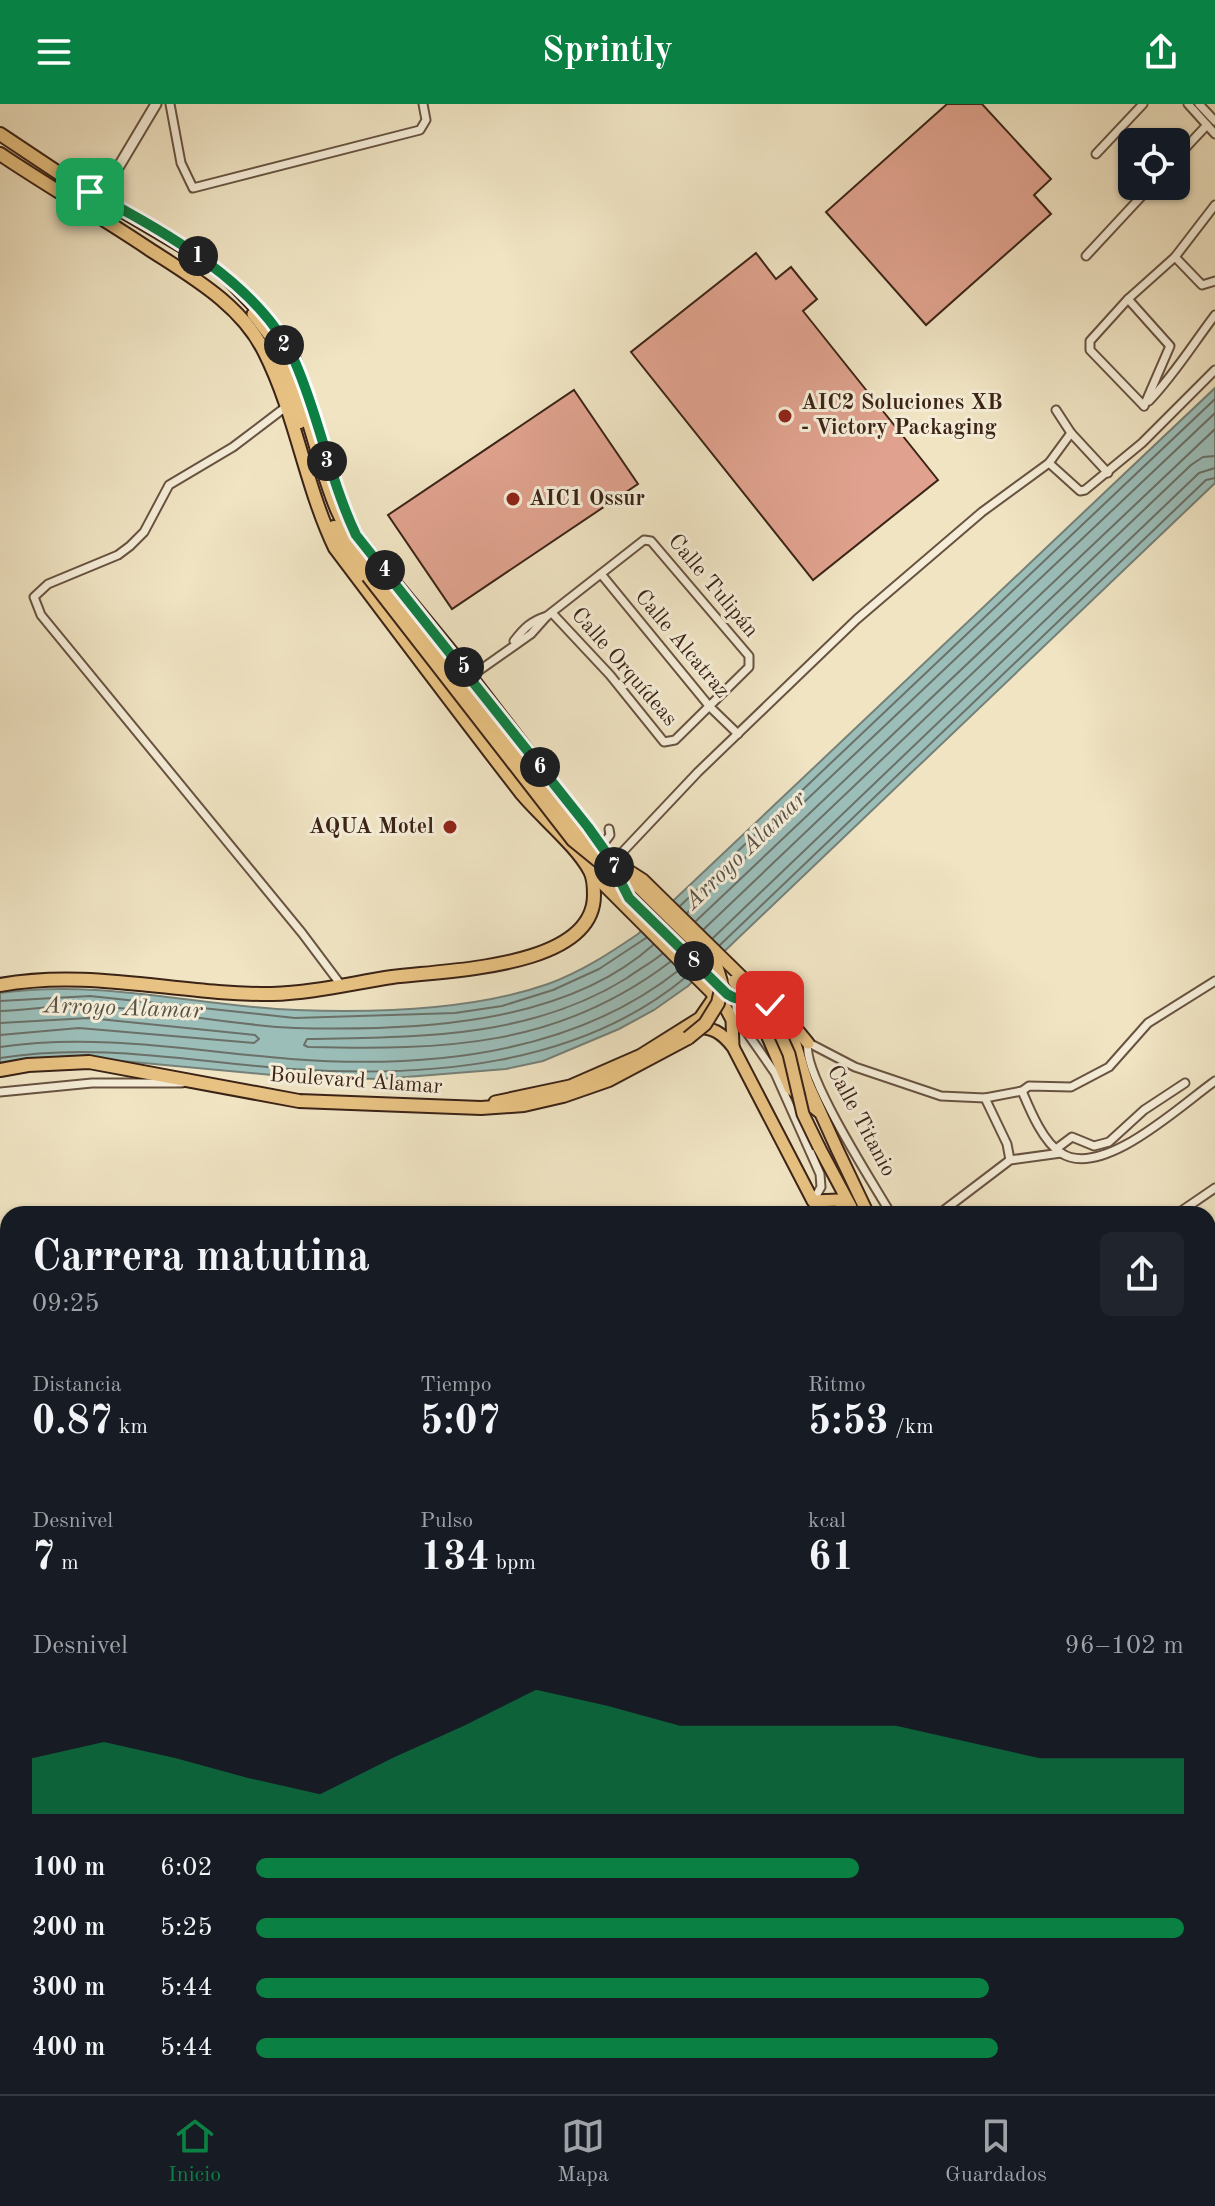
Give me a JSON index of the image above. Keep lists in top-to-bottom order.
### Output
{
  "streets": {
    "highway": ["Boulevard Alamar"],
    "street": [
      "Calle Tulipán",
      "Calle Alcatraz",
      "Calle Orquídeas",
      "Calle Titanio"
    ]
  },
  "crossings": [
    ["Calle Tulipán", "Calle Alcatraz"],
    ["Calle Tulipán", "Calle Orquídeas"],
    ["Calle Alcatraz", "Calle Orquídeas"]
  ],
  "water": ["Arroyo Alamar"],
  "places": ["AIC2 Soluciones XB - Victory Packaging", "AIC1 Ossur", "AQUA Motel"],
  "page": {
    "header": "Sprintly",
    "pins": [
      "1",
      "2",
      "3",
      "4",
      "5",
      "6",
      "7",
      "8"
    ],
    "heading": ["Carrera matutina", "09:25"],
    "stats": [
      ["Distancia", "0.87 km"],
      ["Tiempo", "5:07"],
      ["Ritmo", "5:53 /km"],
      ["Desnivel", "7 m"],
      ["Pulso", "134 bpm"],
      ["kcal", "61"]
    ],
    "chart": ["Desnivel", "96–102 m"],
    "list": [
      {
        "name": "100 m",
        "note": "6:02"
      },
      {
        "name": "200 m",
        "note": "5:25"
      },
      {
        "name": "300 m",
        "note": "5:44"
      },
      {
        "name": "400 m",
        "note": "5:44"
      }
    ],
    "tabs": ["Inicio", "Mapa", "Guardados"]
  }
}
